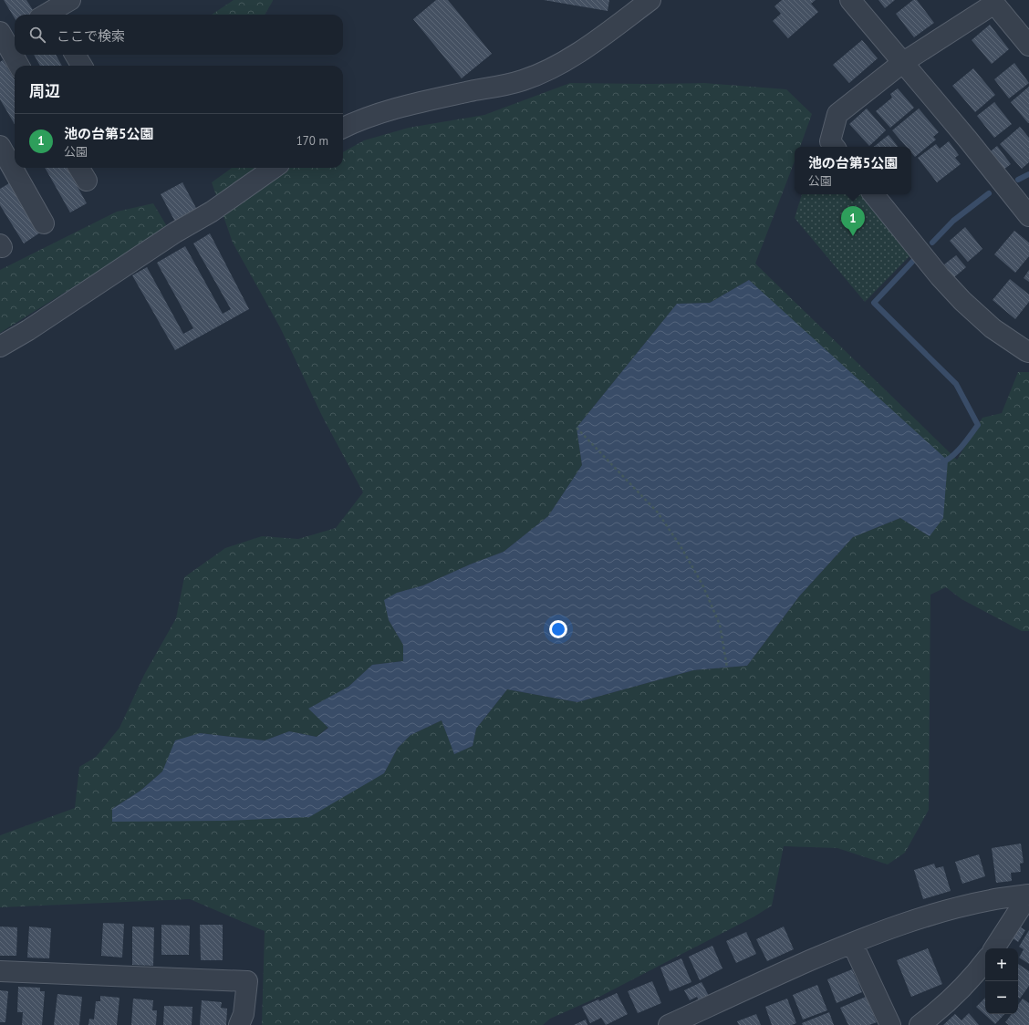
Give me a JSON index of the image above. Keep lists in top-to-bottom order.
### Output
{
  "page": {
    "search": "ここで検索",
    "heading": "周辺",
    "list": [
      {
        "mark": "1",
        "name": "池の台第5公園",
        "note": "公園",
        "value": "170 m"
      }
    ],
    "popup": ["池の台第5公園", "公園"],
    "pins": "1",
    "map_buttons": ["+", "−"]
  }
}
